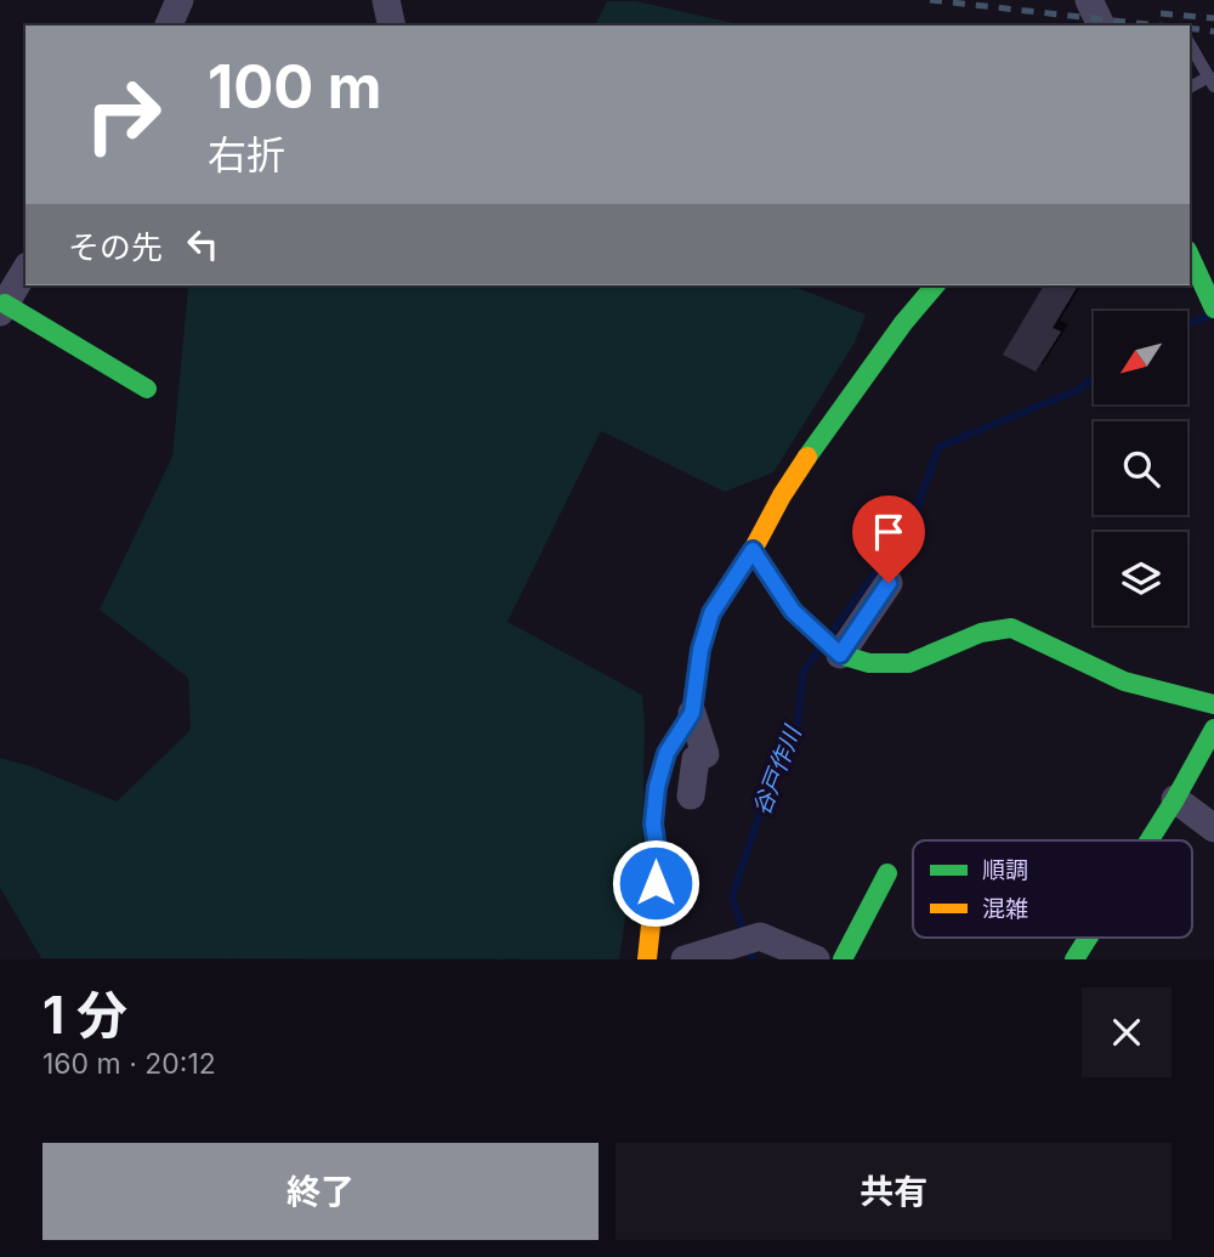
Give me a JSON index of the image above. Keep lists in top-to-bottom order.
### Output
{
  "water": ["谷戸作川"],
  "legend": ["順調", "混雑"],
  "north": "bottom left",
  "page": {
    "turn": ["100 m", "右折"],
    "then": "その先",
    "heading": ["1 分", "160 m · 20:12"],
    "buttons": ["終了", "共有"]
  }
}
